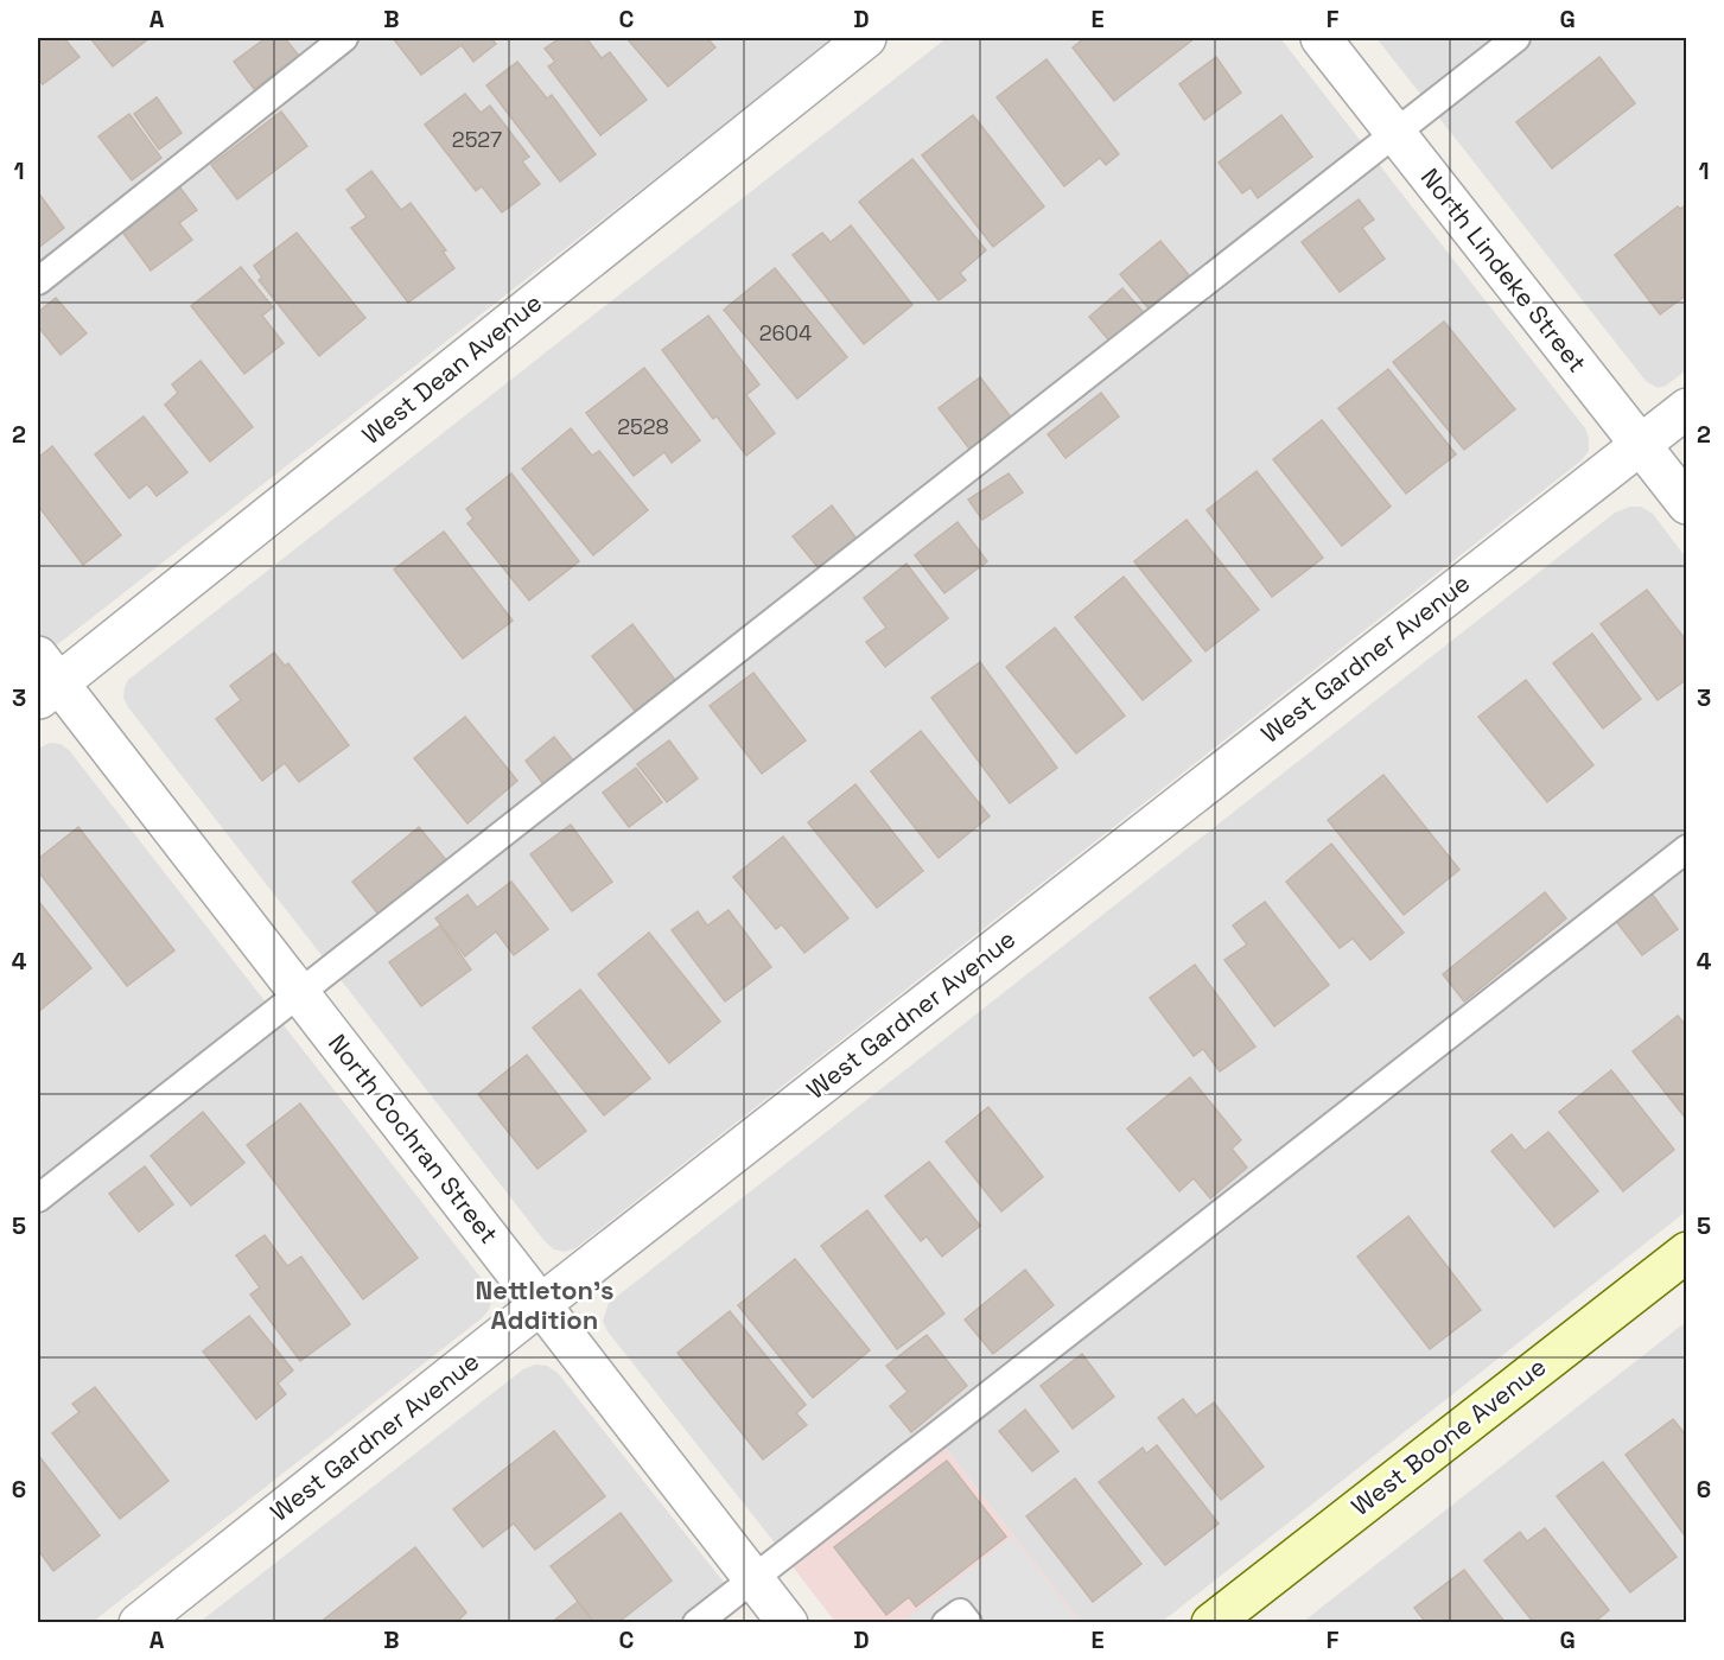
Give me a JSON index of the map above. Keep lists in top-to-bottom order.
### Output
{
  "streets": {
    "main road": ["West Boone Avenue"],
    "street": [
      "North Lindeke Street",
      "West Dean Avenue",
      "West Gardner Avenue",
      "North Cochran Street"
    ]
  },
  "crossings": [
    ["North Lindeke Street", "West Gardner Avenue"],
    ["West Dean Avenue", "North Cochran Street"],
    ["West Gardner Avenue", "North Cochran Street"]
  ],
  "districts": ["Nettleton's Addition"],
  "house_numbers": ["2527", "2604", "2528"],
  "grid": {
    "columns": [
      "A",
      "B",
      "C",
      "D",
      "E",
      "F",
      "G"
    ],
    "rows": [
      "1",
      "2",
      "3",
      "4",
      "5",
      "6"
    ]
  }
}
